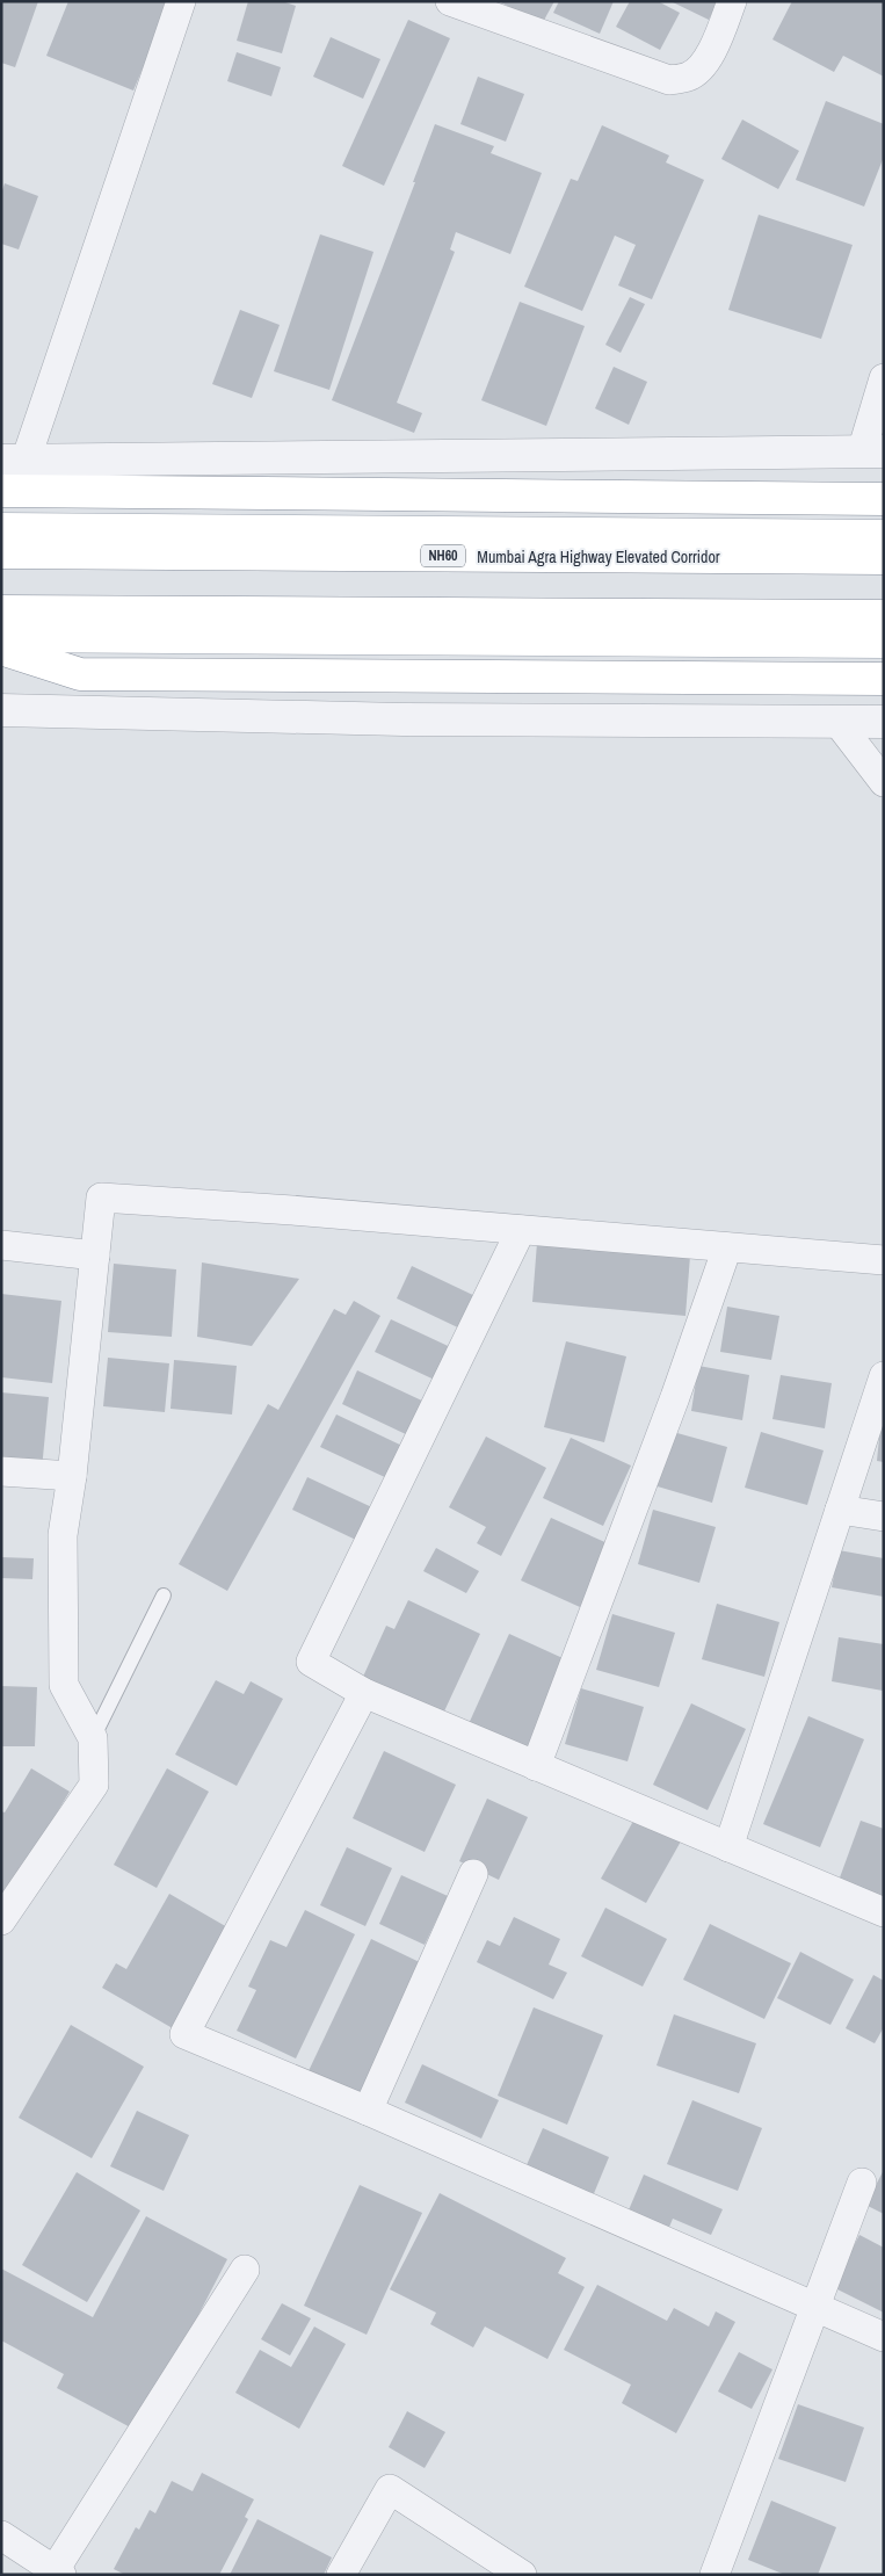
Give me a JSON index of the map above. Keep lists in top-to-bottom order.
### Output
{
  "streets": {
    "main road": ["NH60", "Mumbai Agra Highway Elevated Corridor"]
  }
}
